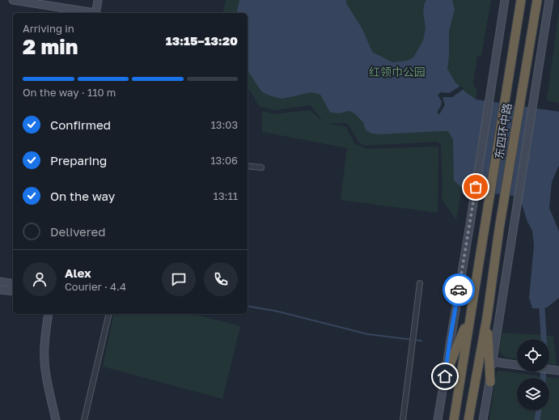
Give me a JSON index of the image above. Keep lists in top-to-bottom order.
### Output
{
  "streets": {
    "highway": ["东四环中路"]
  },
  "parks": ["红领巾公园"],
  "page": {
    "heading": ["2 min", "Arriving in", "13:15–13:20"],
    "panel": ["Alex", "Courier · 4.4"],
    "bar": "On the way · 110 m",
    "list": [
      ["Confirmed", "13:03"],
      ["Preparing", "13:06"],
      ["On the way", "13:11"],
      "Delivered"
    ]
  }
}
